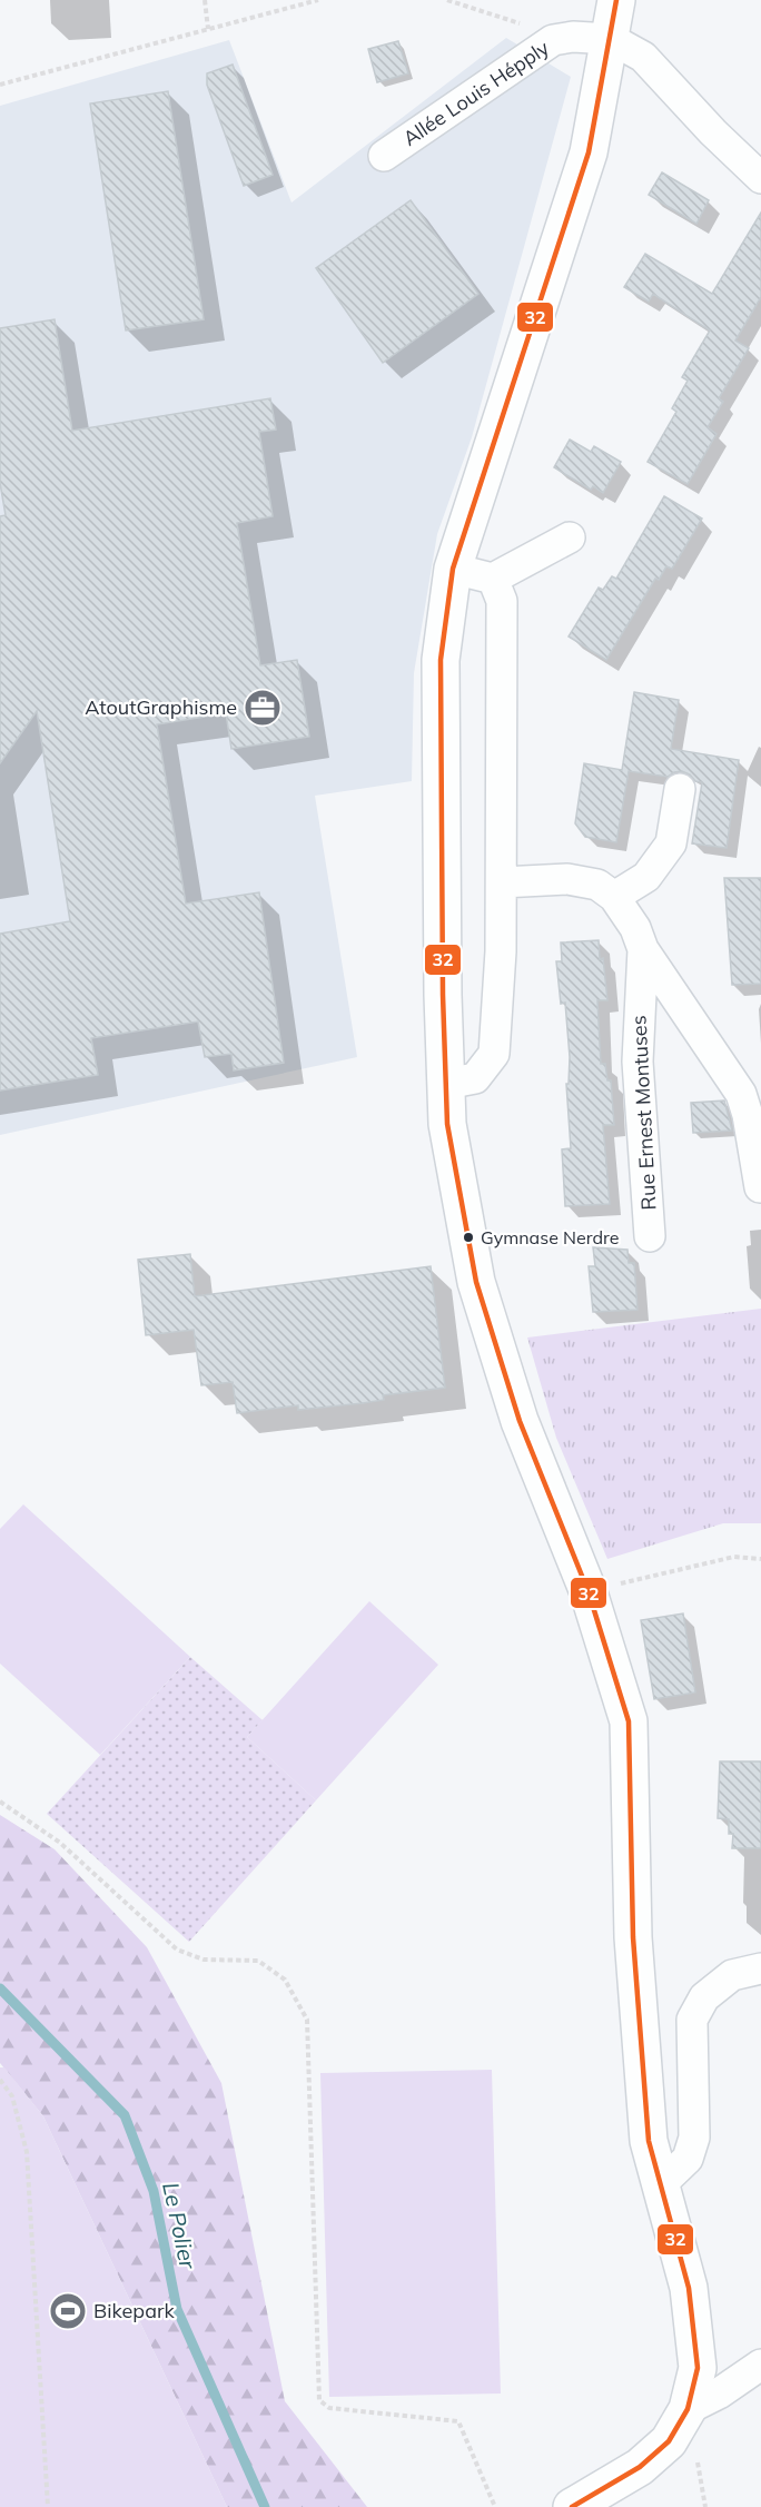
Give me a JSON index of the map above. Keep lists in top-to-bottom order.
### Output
{
  "streets": {
    "street": ["Allée Louis Hépply", "Rue Ernest Montuses"]
  },
  "water": ["Le Polier"],
  "places": {
    "office": ["AtoutGraphisme"],
    "other": ["Gymnase Nerdre"],
    "sports": ["Bikepark"]
  },
  "lines": ["transit line 32"]
}
